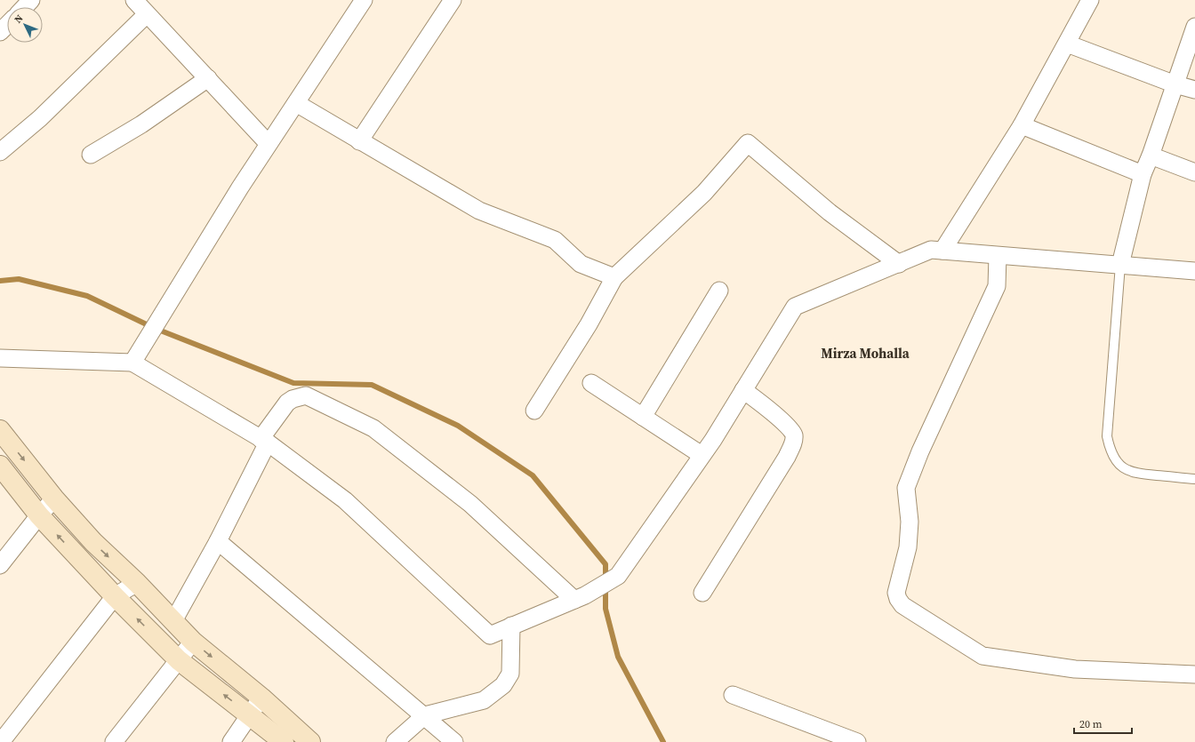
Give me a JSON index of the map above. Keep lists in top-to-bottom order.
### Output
{
  "districts": ["Mirza Mohalla"],
  "scale_bar": "20 m",
  "north": "top left"
}
